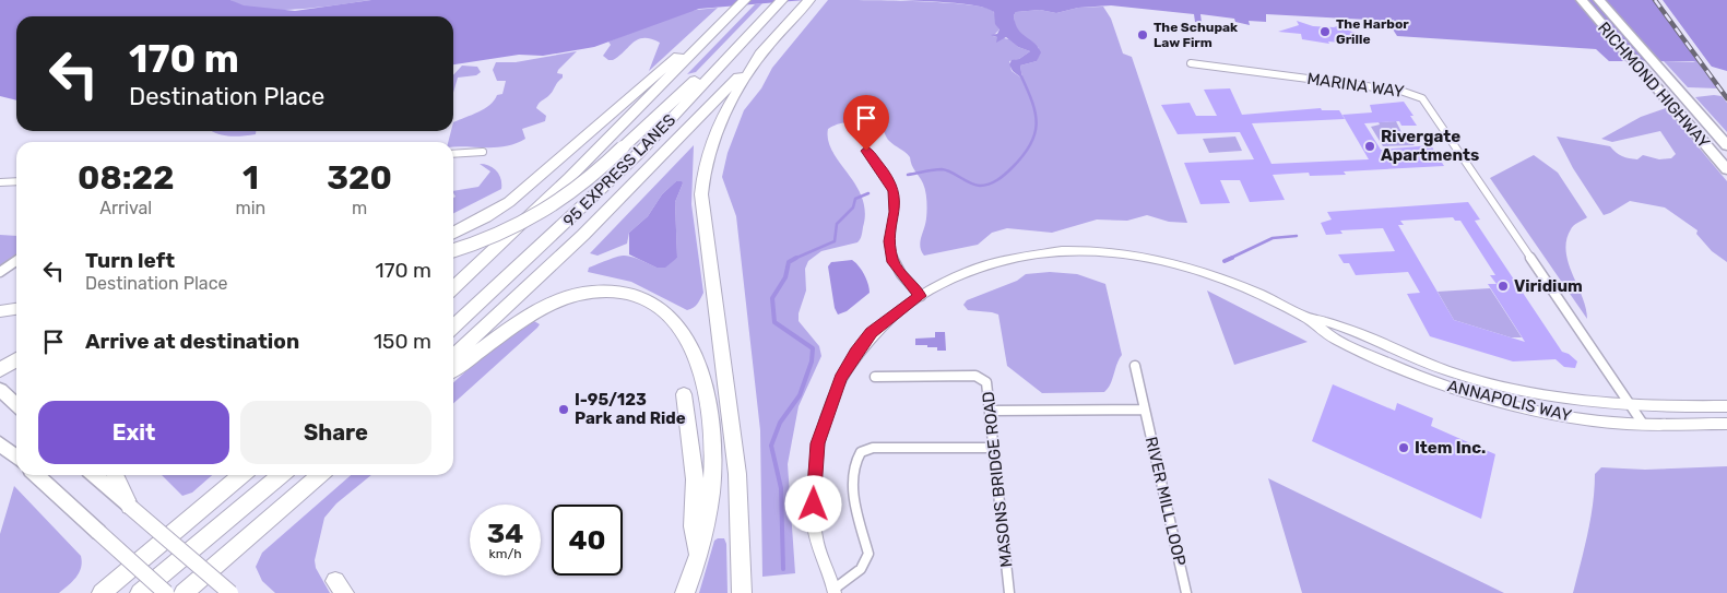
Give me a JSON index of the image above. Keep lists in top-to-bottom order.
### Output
{
  "streets": {
    "highway": ["95 EXPRESS LANES"],
    "main road": ["RICHMOND HIGHWAY"],
    "street": [
      "MARINA WAY",
      "ANNAPOLIS WAY",
      "MASONS BRIDGE ROAD",
      "RIVER MILL LOOP"
    ]
  },
  "crossings": [
    ["MARINA WAY", "ANNAPOLIS WAY"]
  ],
  "places": [
    "The Harbor Grille",
    "The Schupak Law Firm",
    "Rivergate Apartments",
    "Viridium",
    "I-95/123 Park and Ride",
    "Item Inc."
  ],
  "page": {
    "turn": ["170 m", "Destination Place"],
    "eta": [
      "08:22",
      "Arrival",
      "1",
      "min",
      "320",
      "m"
    ],
    "list": [
      {
        "name": "Turn left",
        "note": "Destination Place",
        "value": "170 m"
      },
      {
        "name": "Arrive at destination",
        "value": "150 m"
      }
    ],
    "buttons": ["Exit", "Share"],
    "speed": "34 km/h",
    "limit": "40"
  }
}
